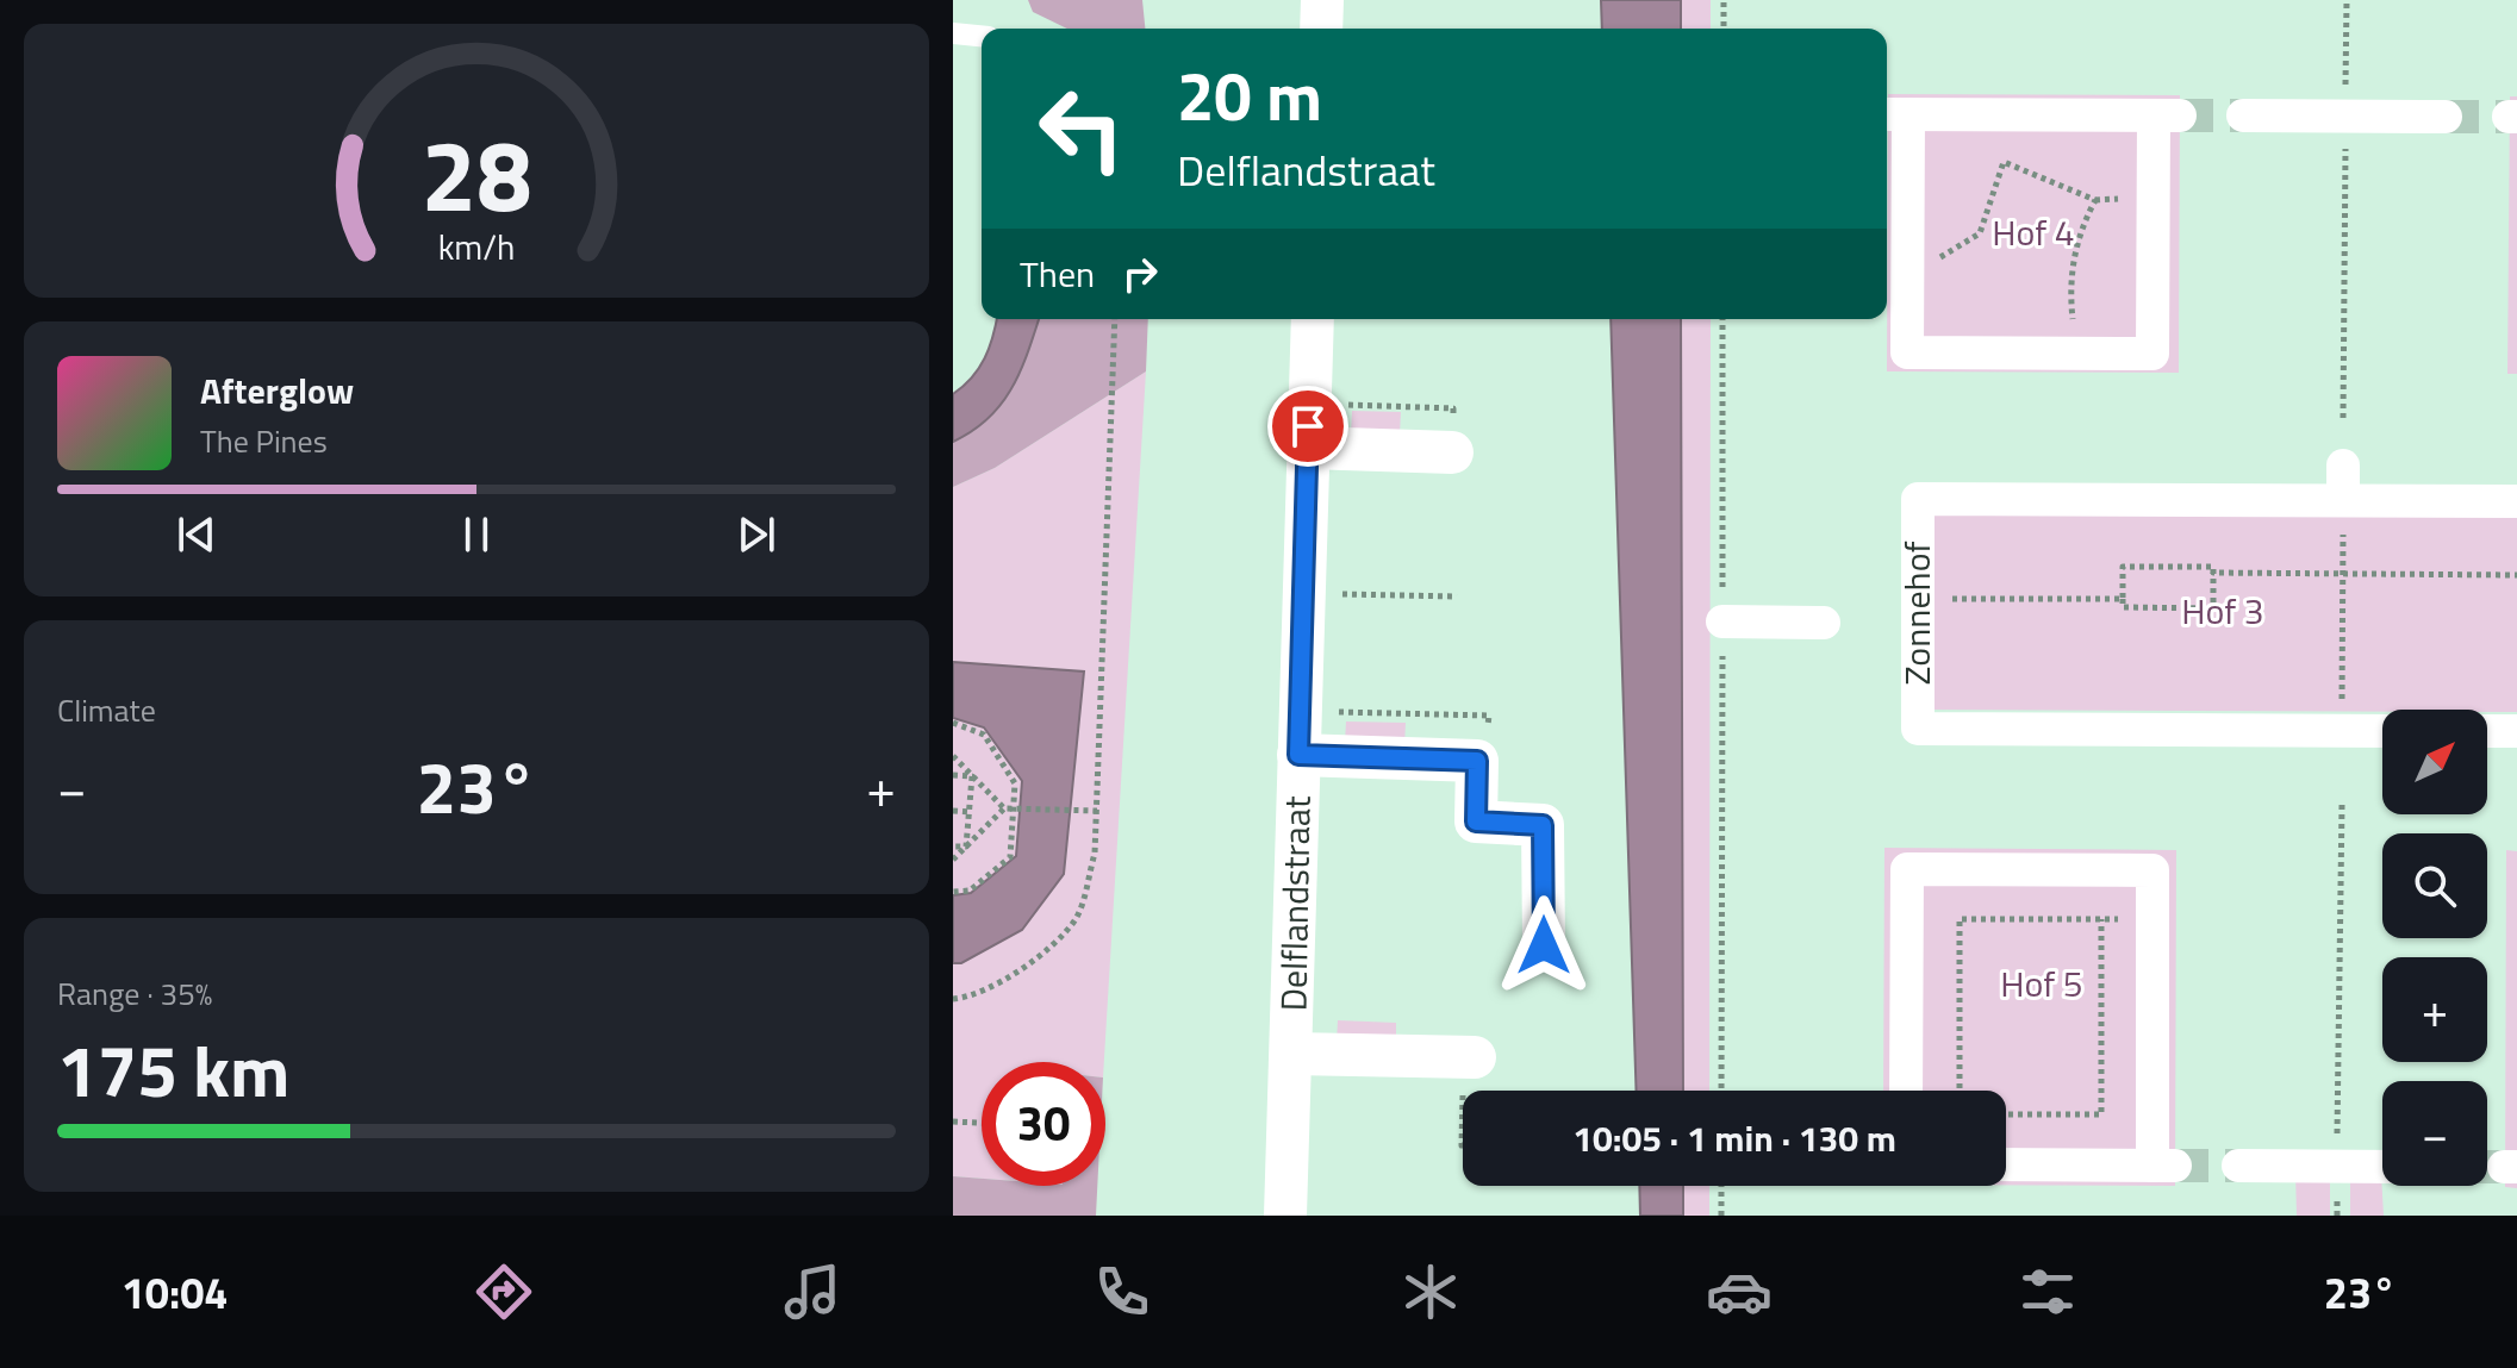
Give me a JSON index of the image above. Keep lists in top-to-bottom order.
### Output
{
  "streets": {
    "street": ["Zonnehof", "Delflandstraat"]
  },
  "parks": ["Hof 4", "Hof 3", "Hof 5"],
  "north": "top right",
  "page": {
    "turn": ["20 m", "Delflandstraat"],
    "then": "Then",
    "song": ["Afterglow", "The Pines"],
    "tile": [
      "Climate",
      ["Range · 35%", "175 km"]
    ],
    "map_buttons": ["+", "−"],
    "heat": ["−", "23°", "+"],
    "limit": "30",
    "trip": "10:05 · 1 min · 130 m",
    "tabs": ["10:04", "23°"],
    "gauge": ["28", "km/h"]
  }
}
